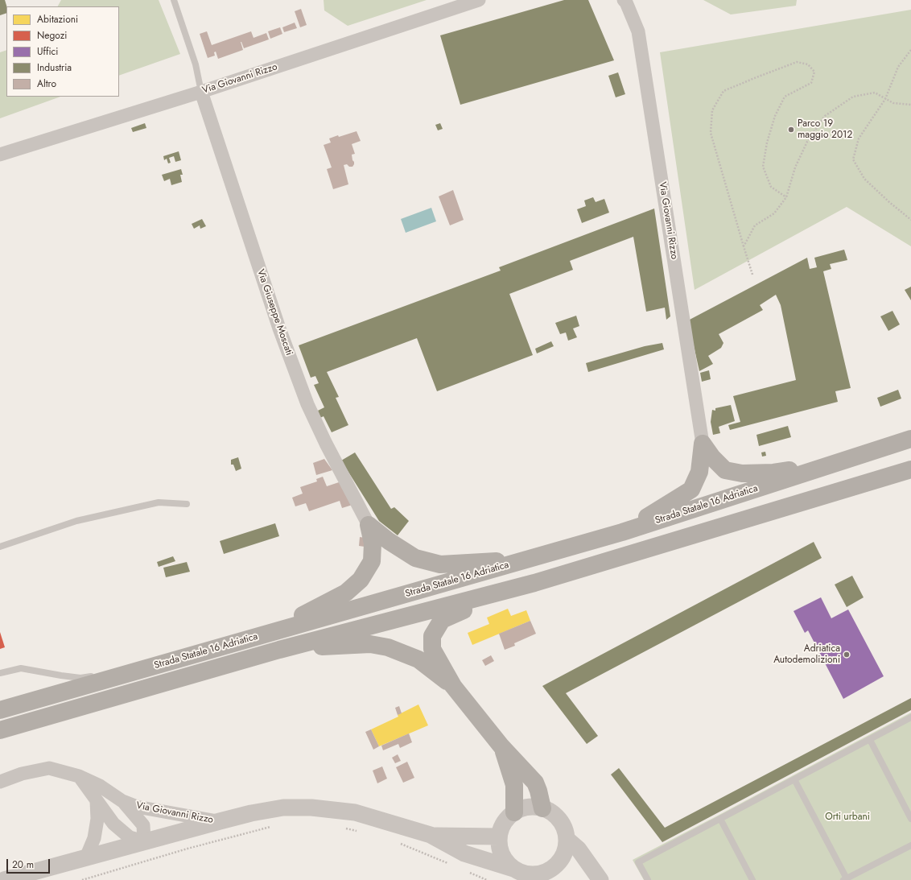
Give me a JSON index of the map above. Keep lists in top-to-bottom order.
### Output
{
  "streets": {
    "highway": ["Strada Statale 16 Adriatica"],
    "street": ["Via Giovanni Rizzo", "Via Giuseppe Moscati"]
  },
  "crossings": [
    ["Via Giovanni Rizzo", "Via Giuseppe Moscati"]
  ],
  "parks": ["Orti urbani"],
  "places": ["Parco 19 maggio 2012", "Adriatica Autodemolizioni"],
  "legend": [
    "Abitazioni",
    "Negozi",
    "Uffici",
    "Industria",
    "Altro"
  ],
  "scale_bar": "20 m"
}
